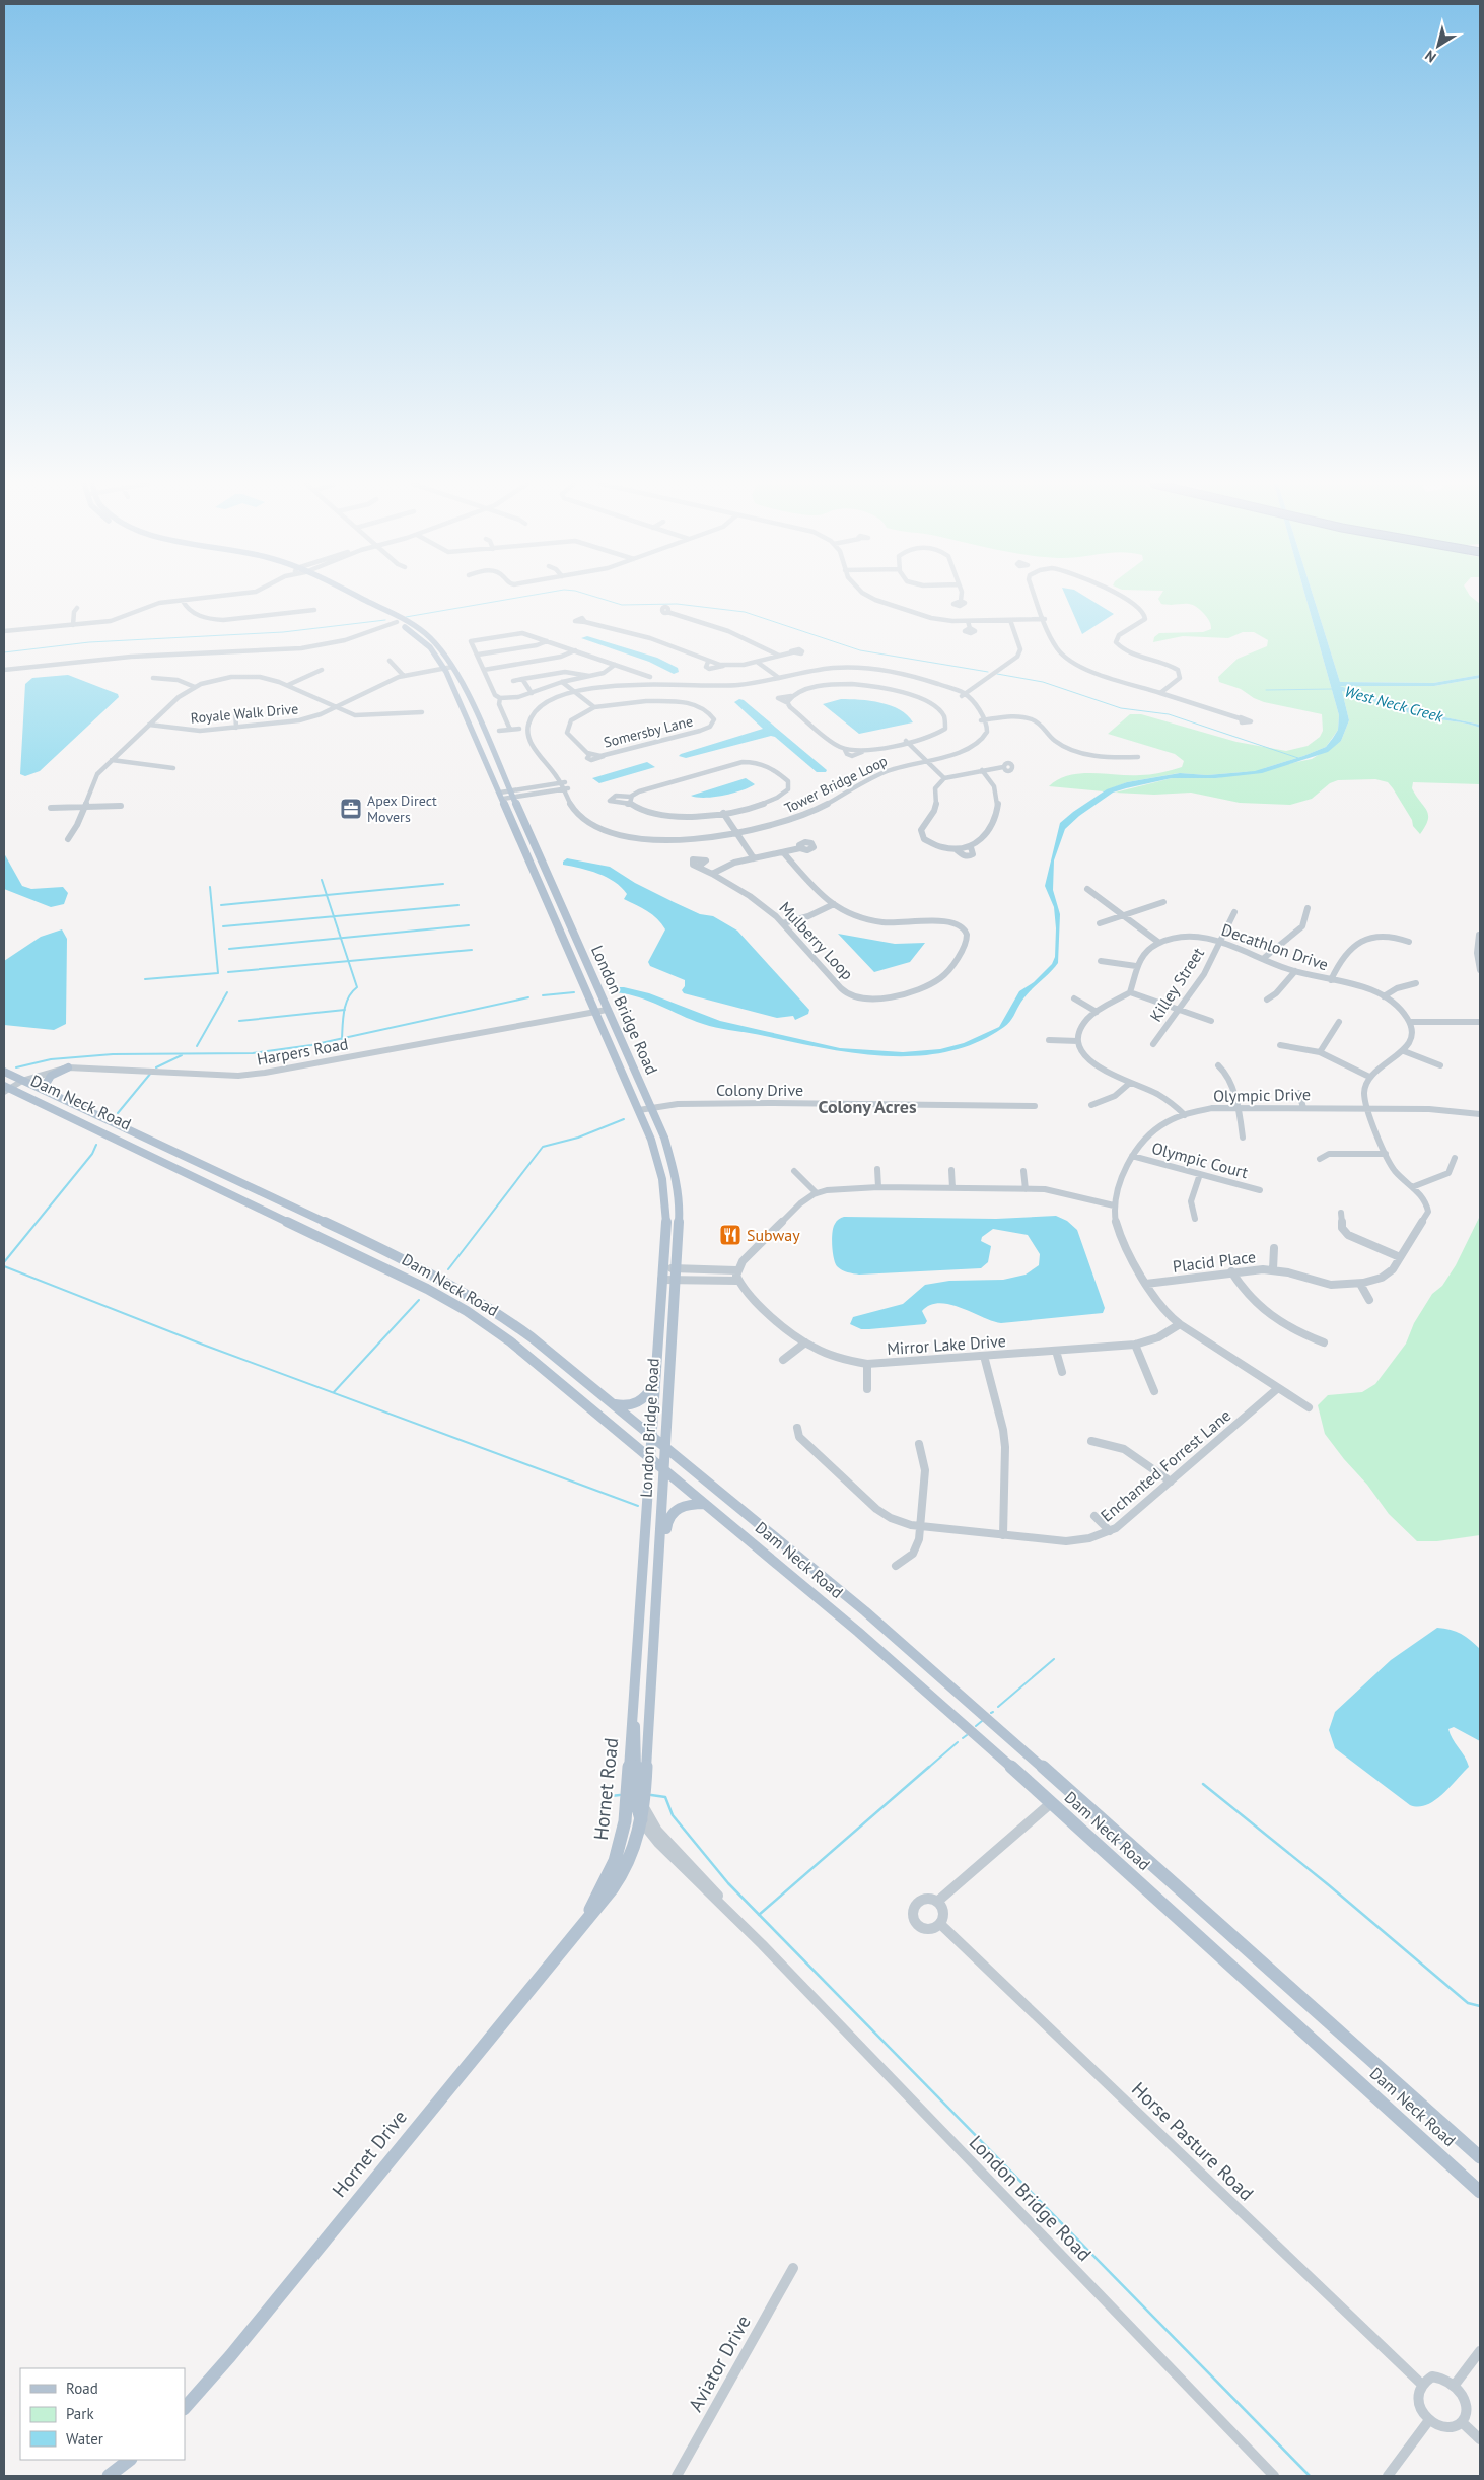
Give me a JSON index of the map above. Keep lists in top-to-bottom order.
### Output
{
  "streets": {
    "main road": [
      "London Bridge Road",
      "Dam Neck Road",
      "Hornet Road",
      "Hornet Drive"
    ],
    "street": [
      "Royale Walk Drive",
      "Somersby Lane",
      "Tower Bridge Loop",
      "Mulberry Loop",
      "Decathlon Drive",
      "Killey Street",
      "Harpers Road",
      "Colony Drive",
      "Olympic Drive",
      "Olympic Court",
      "Placid Place",
      "Mirror Lake Drive",
      "Enchanted Forrest Lane",
      "Horse Pasture Road",
      "Aviator Drive"
    ]
  },
  "crossings": [
    ["Royale Walk Drive", "London Bridge Road"],
    ["Decathlon Drive", "Killey Street"],
    ["London Bridge Road", "Harpers Road"],
    ["London Bridge Road", "Colony Drive"],
    ["London Bridge Road", "Dam Neck Road"],
    ["London Bridge Road", "Hornet Road"],
    ["Harpers Road", "Dam Neck Road"],
    ["Olympic Drive", "Olympic Court"],
    ["Olympic Drive", "Placid Place"],
    ["Olympic Drive", "Mirror Lake Drive"],
    ["Olympic Drive", "Enchanted Forrest Lane"],
    ["Hornet Road", "Hornet Drive"]
  ],
  "districts": ["Colony Acres"],
  "water": ["West Neck Creek"],
  "places": {
    "office": ["Apex Direct Movers"],
    "restaurant": ["Subway"]
  },
  "legend": ["Road", "Park", "Water"],
  "north": "bottom left"
}
